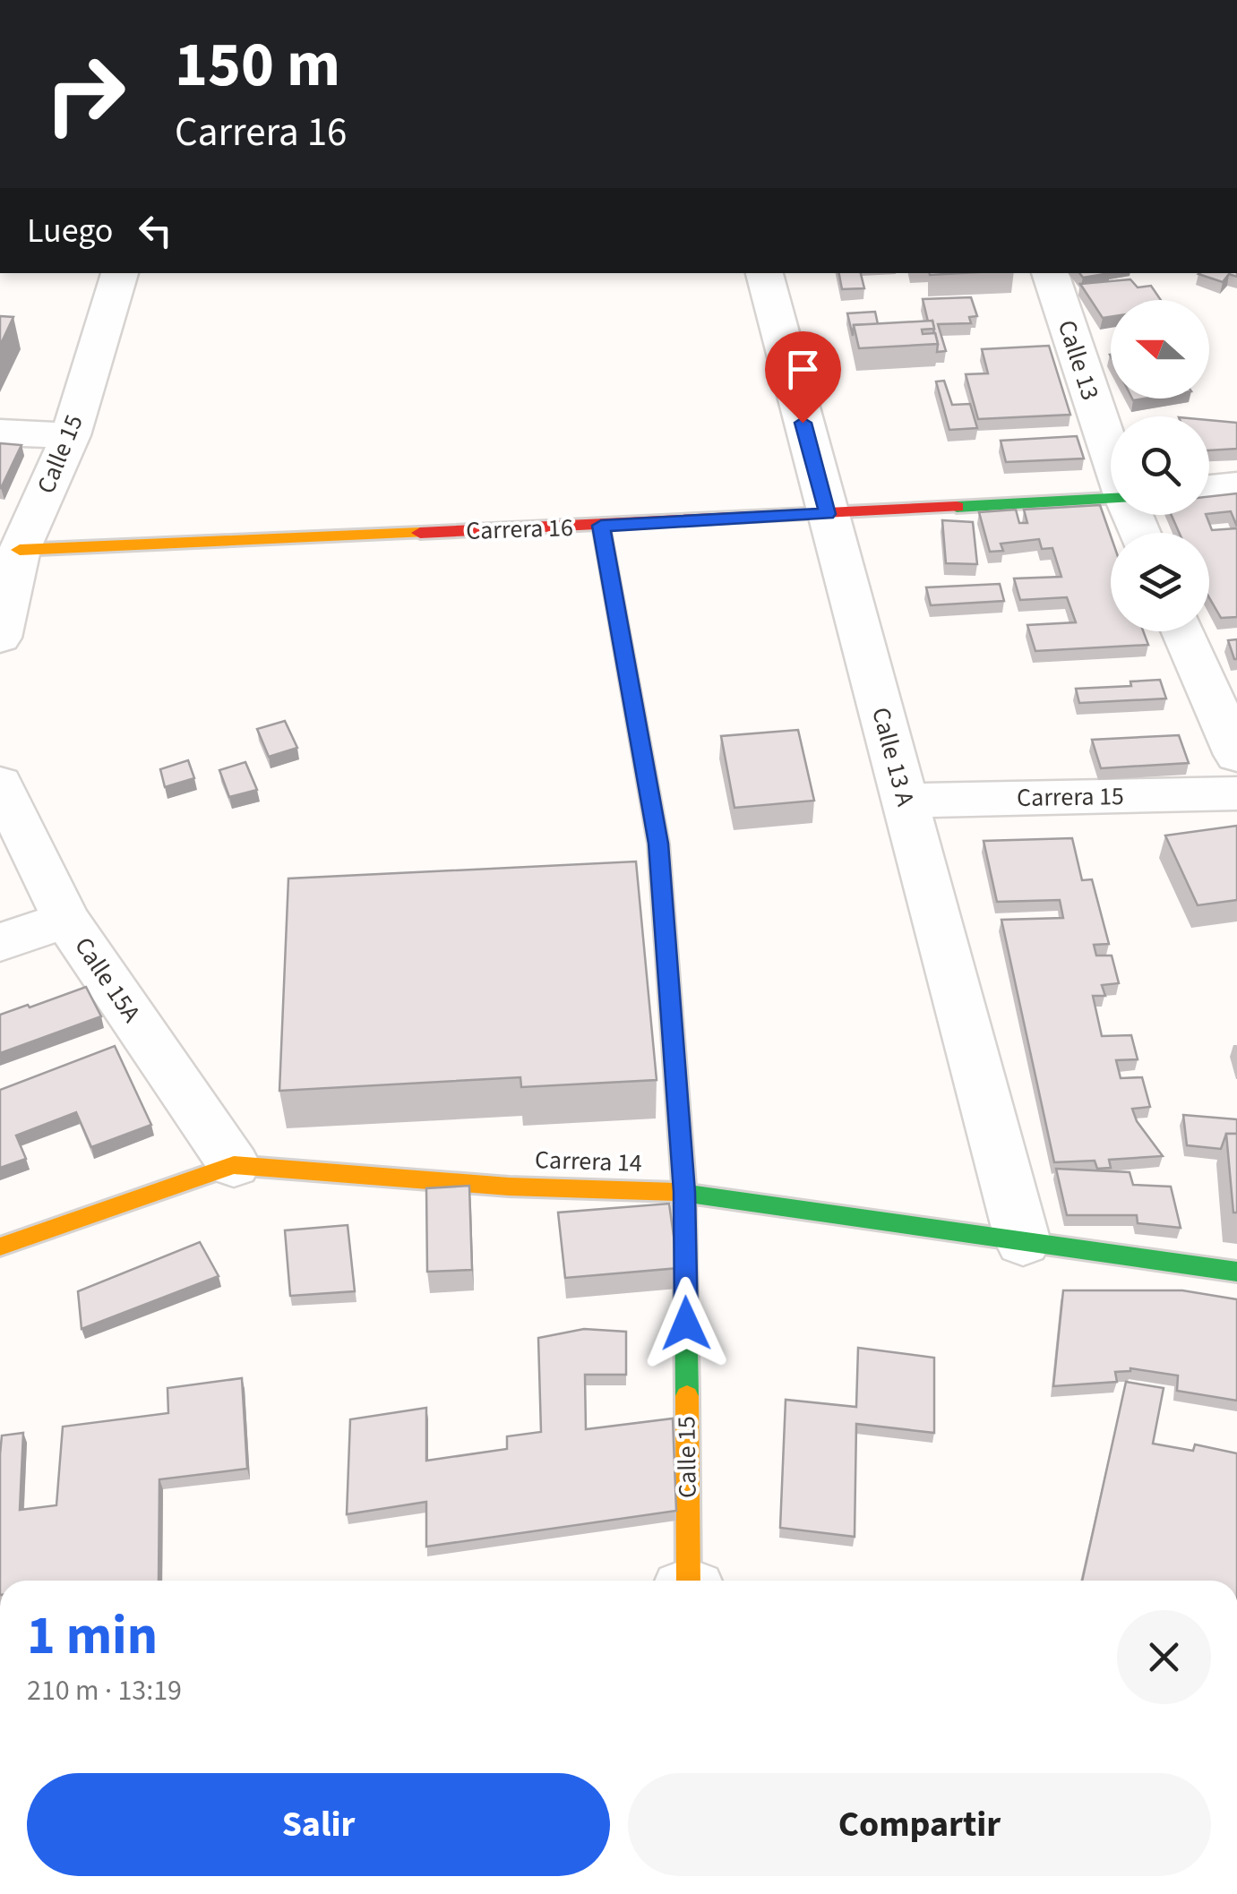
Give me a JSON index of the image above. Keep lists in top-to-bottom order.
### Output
{
  "streets": {
    "street": [
      "Calle 13",
      "Calle 15",
      "Carrera 16",
      "Calle 13 A",
      "Carrera 15",
      "Calle 15A",
      "Carrera 14"
    ]
  },
  "crossings": [
    ["Calle 15", "Carrera 16"],
    ["Calle 15", "Carrera 14"],
    ["Carrera 16", "Calle 13 A"],
    ["Calle 13 A", "Carrera 15"],
    ["Calle 13 A", "Carrera 14"],
    ["Calle 15A", "Carrera 14"]
  ],
  "north": "left",
  "page": {
    "turn": ["150 m", "Carrera 16"],
    "then": "Luego",
    "heading": ["1 min", "210 m · 13:19"],
    "buttons": ["Salir", "Compartir"]
  }
}
